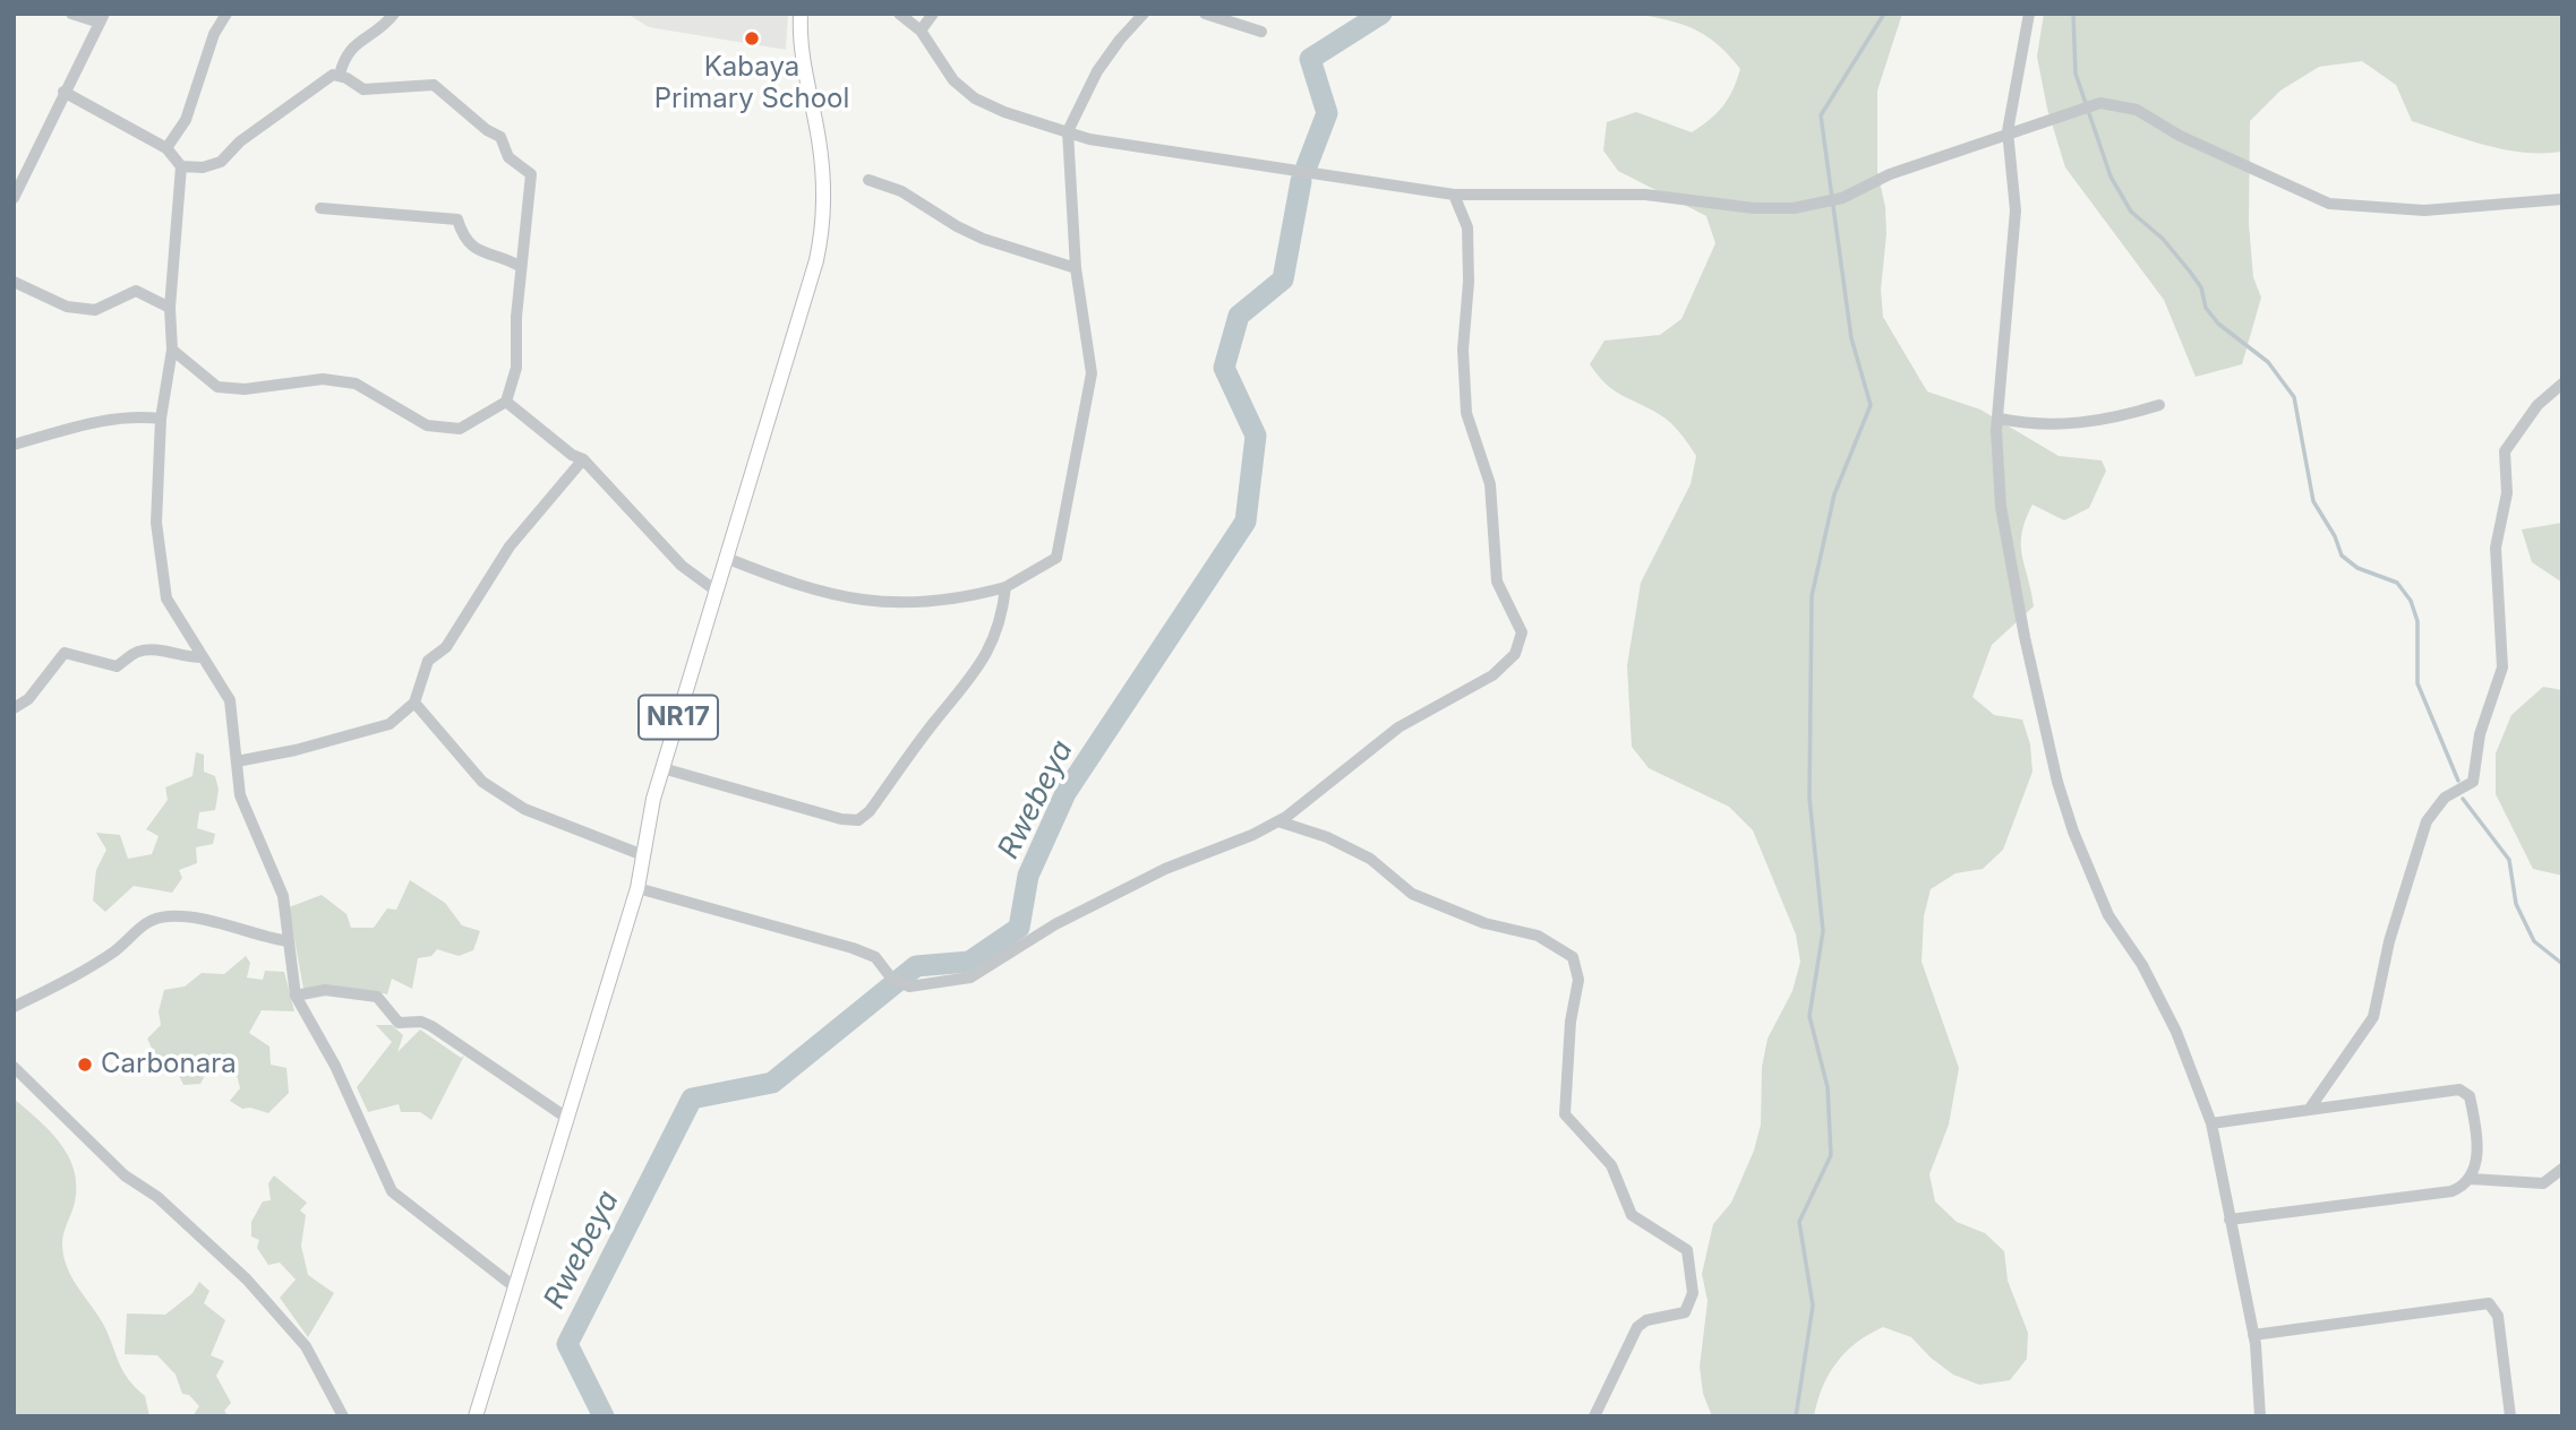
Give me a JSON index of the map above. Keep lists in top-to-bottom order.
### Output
{
  "streets": {
    "main road": ["NR17"]
  },
  "water": ["Rwebeya"],
  "places": ["Kabaya Primary School", "Carbonara"]
}
